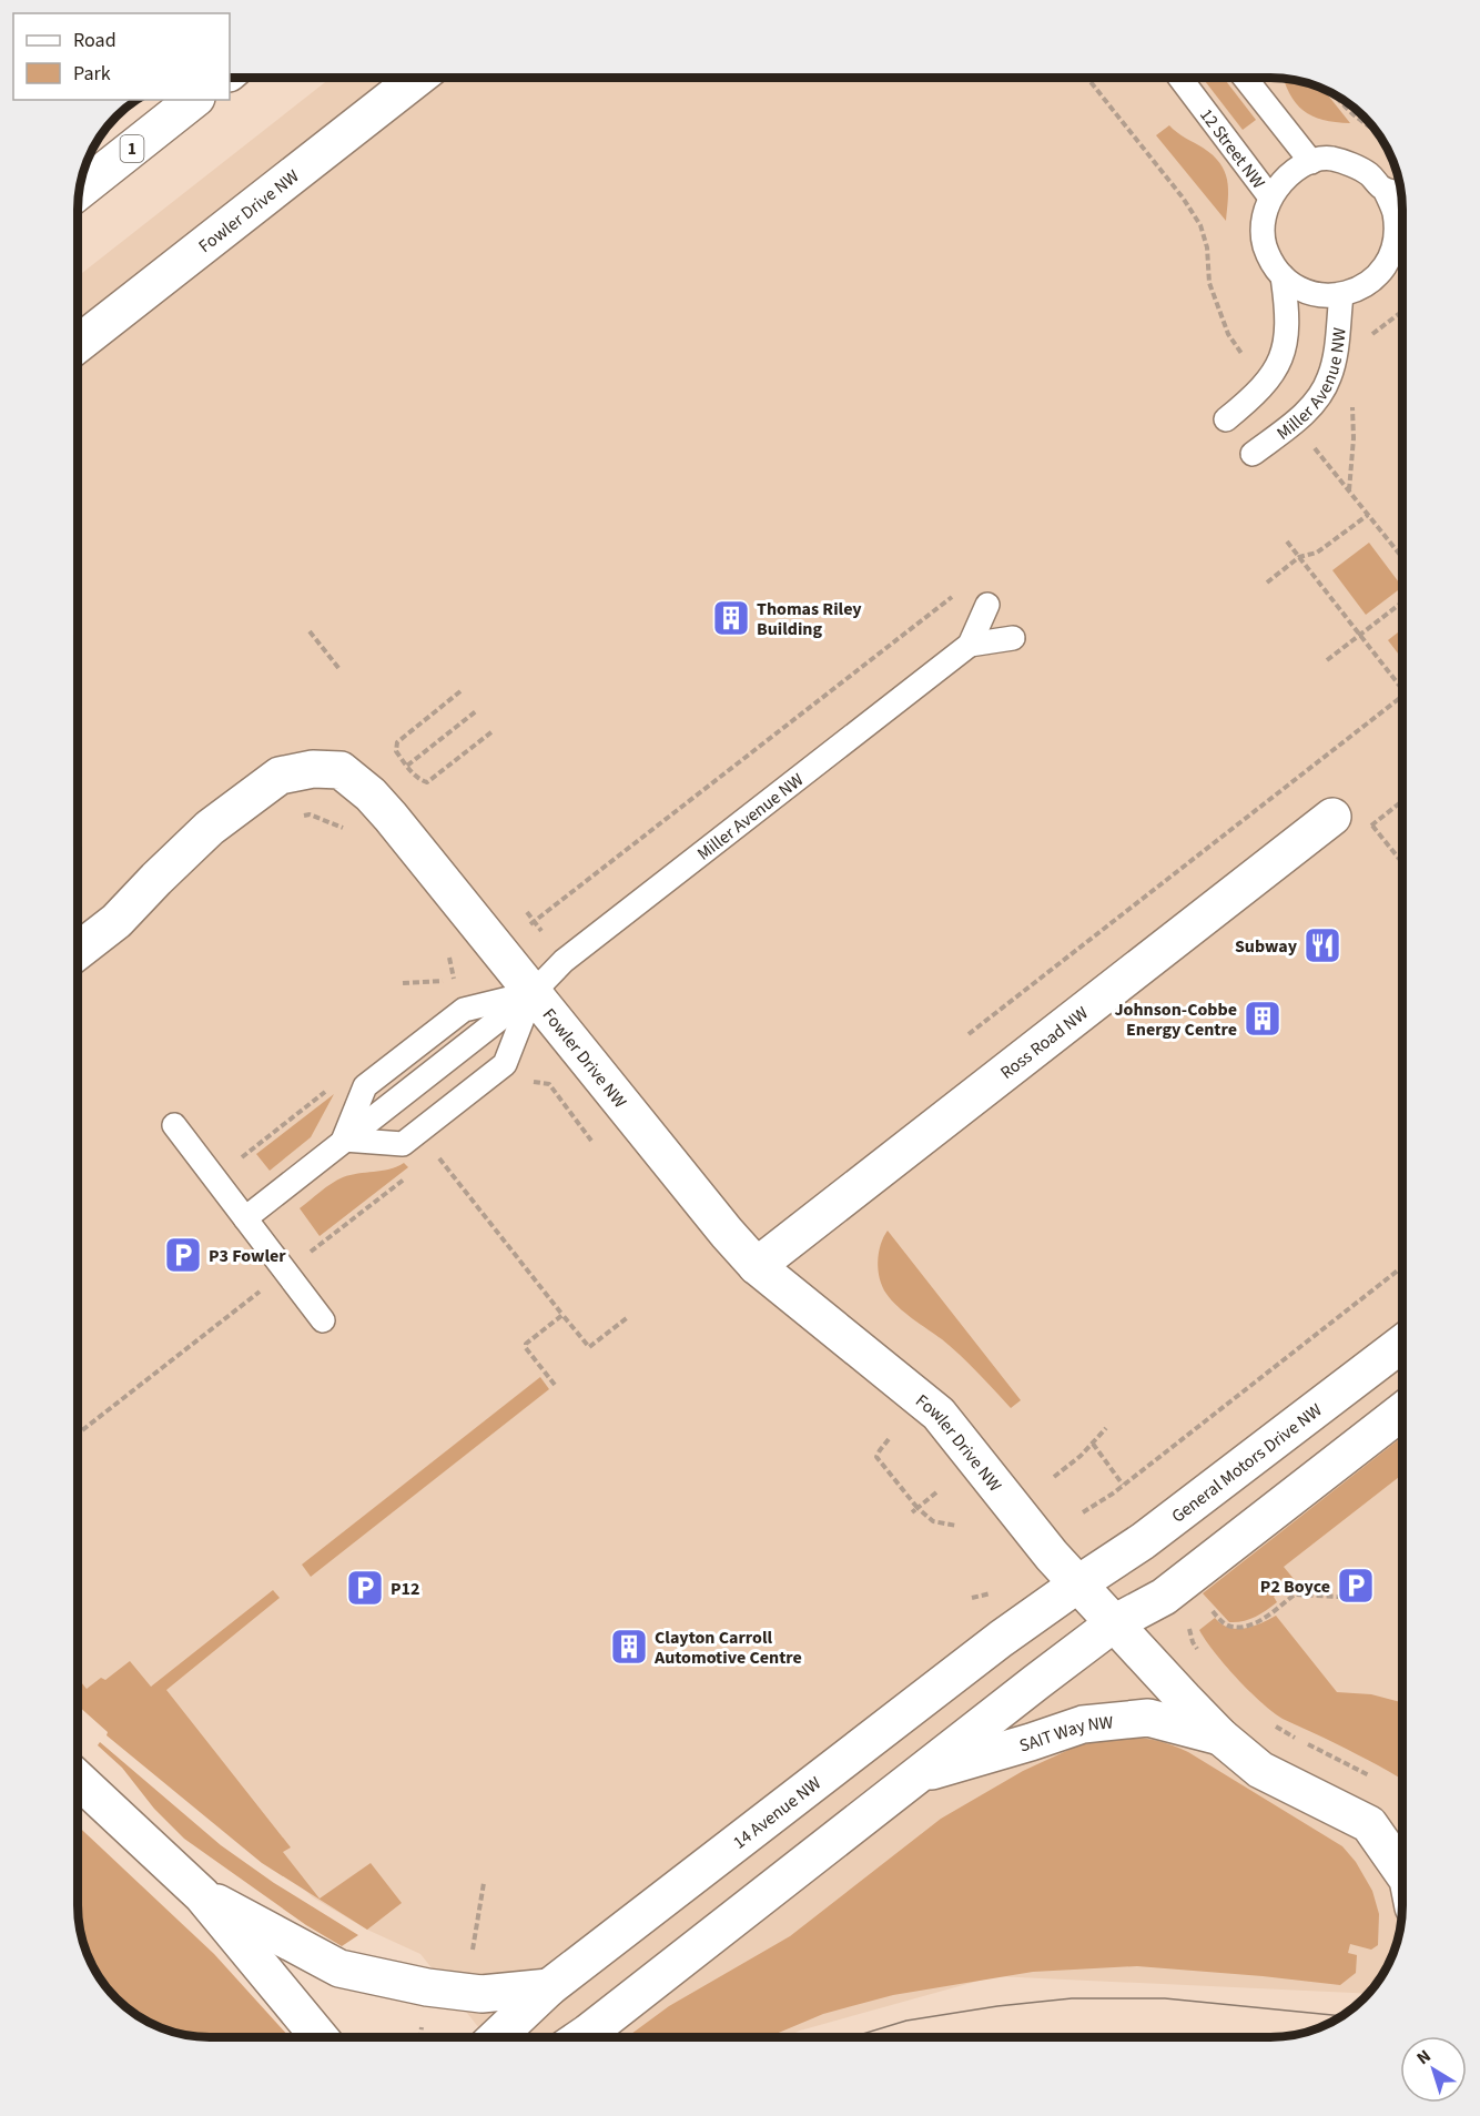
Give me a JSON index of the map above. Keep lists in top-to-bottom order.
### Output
{
  "streets": {
    "main road": [
      "1",
      "Fowler Drive NW",
      "Ross Road NW",
      "General Motors Drive NW",
      "SAIT Way NW",
      "14 Avenue NW"
    ],
    "lane": ["12 Street NW", "Miller Avenue NW"]
  },
  "crossings": [
    ["12 Street NW", "Miller Avenue NW"],
    ["Fowler Drive NW", "Miller Avenue NW"],
    ["Fowler Drive NW", "Ross Road NW"],
    ["Fowler Drive NW", "General Motors Drive NW"],
    ["Fowler Drive NW", "SAIT Way NW"],
    ["Fowler Drive NW", "14 Avenue NW"],
    ["General Motors Drive NW", "SAIT Way NW"],
    ["General Motors Drive NW", "14 Avenue NW"],
    ["SAIT Way NW", "14 Avenue NW"]
  ],
  "places": {
    "building": ["Thomas Riley Building", "Johnson-Cobbe Energy Centre", "Clayton Carroll Automotive Centre"],
    "restaurant": ["Subway"],
    "parking": ["P3 Fowler", "P2 Boyce", "P12"]
  },
  "legend": ["Road", "Park"],
  "north": "top left"
}
